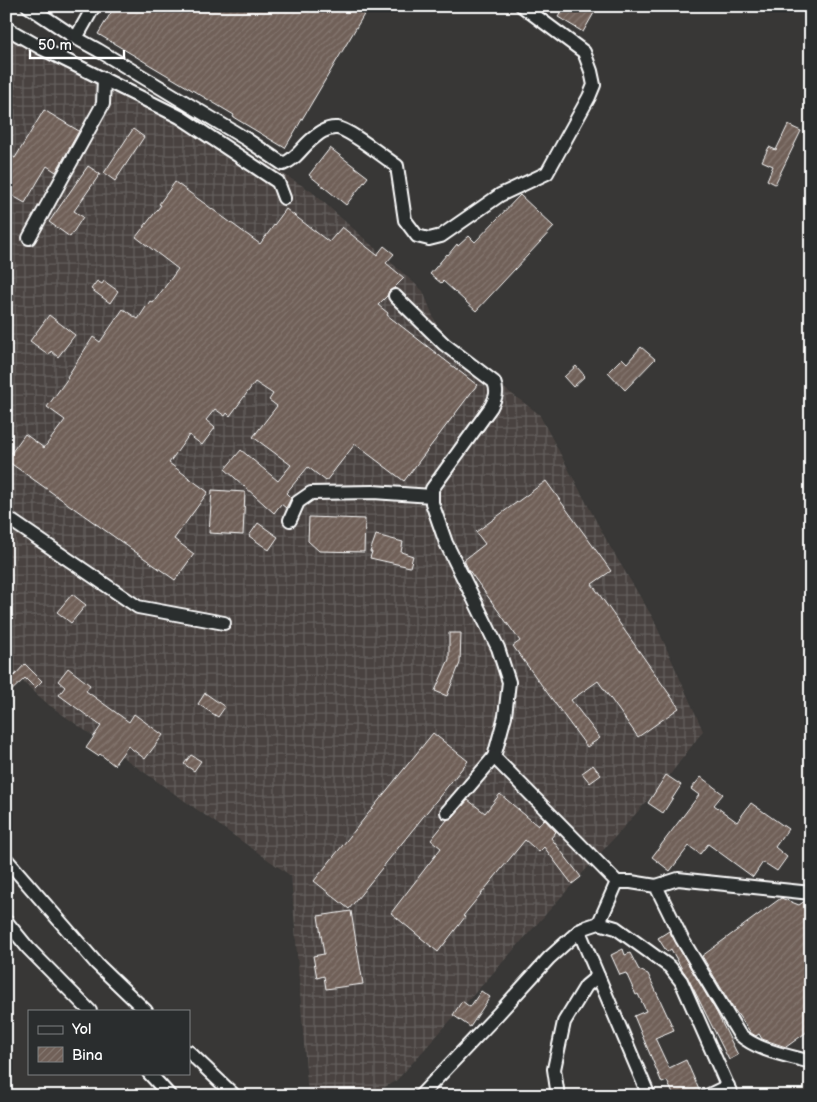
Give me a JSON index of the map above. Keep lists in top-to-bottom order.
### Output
{
  "legend": ["Yol", "Bina"],
  "scale_bar": "50 m"
}
